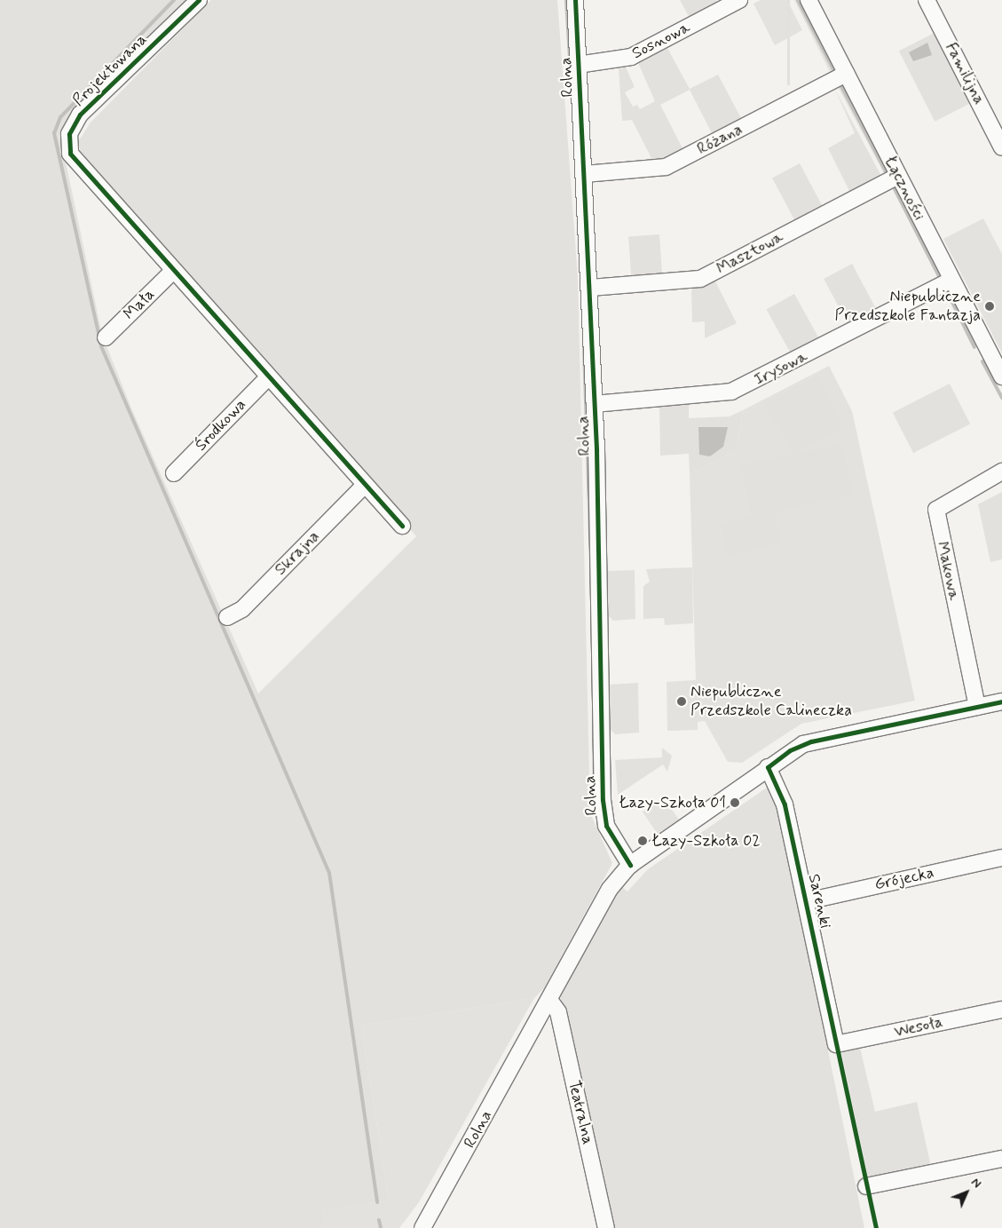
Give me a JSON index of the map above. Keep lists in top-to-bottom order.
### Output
{
  "streets": {
    "street": [
      "Sosnowa",
      "Projektowana",
      "Familijna",
      "Rolna",
      "Różana",
      "Łączności",
      "Masztowa",
      "Mała",
      "Irysowa",
      "Środkowa",
      "Skrajna",
      "Makowa",
      "Grójecka",
      "Sarenki",
      "Wesoła",
      "Teatralna"
    ]
  },
  "crossings": [
    ["Sosnowa", "Rolna"],
    ["Projektowana", "Mała"],
    ["Projektowana", "Środkowa"],
    ["Projektowana", "Skrajna"],
    ["Rolna", "Różana"],
    ["Rolna", "Masztowa"],
    ["Rolna", "Irysowa"],
    ["Rolna", "Teatralna"],
    ["Różana", "Łączności"],
    ["Łączności", "Masztowa"],
    ["Łączności", "Irysowa"],
    ["Grójecka", "Sarenki"],
    ["Sarenki", "Wesoła"]
  ],
  "places": [
    "Niepubliczne Przedszkole Fantazja",
    "Niepubliczne Przedszkole Calineczka",
    "Łazy-Szkoła 01",
    "Łazy-Szkoła 02"
  ],
  "north": "top right"
}
